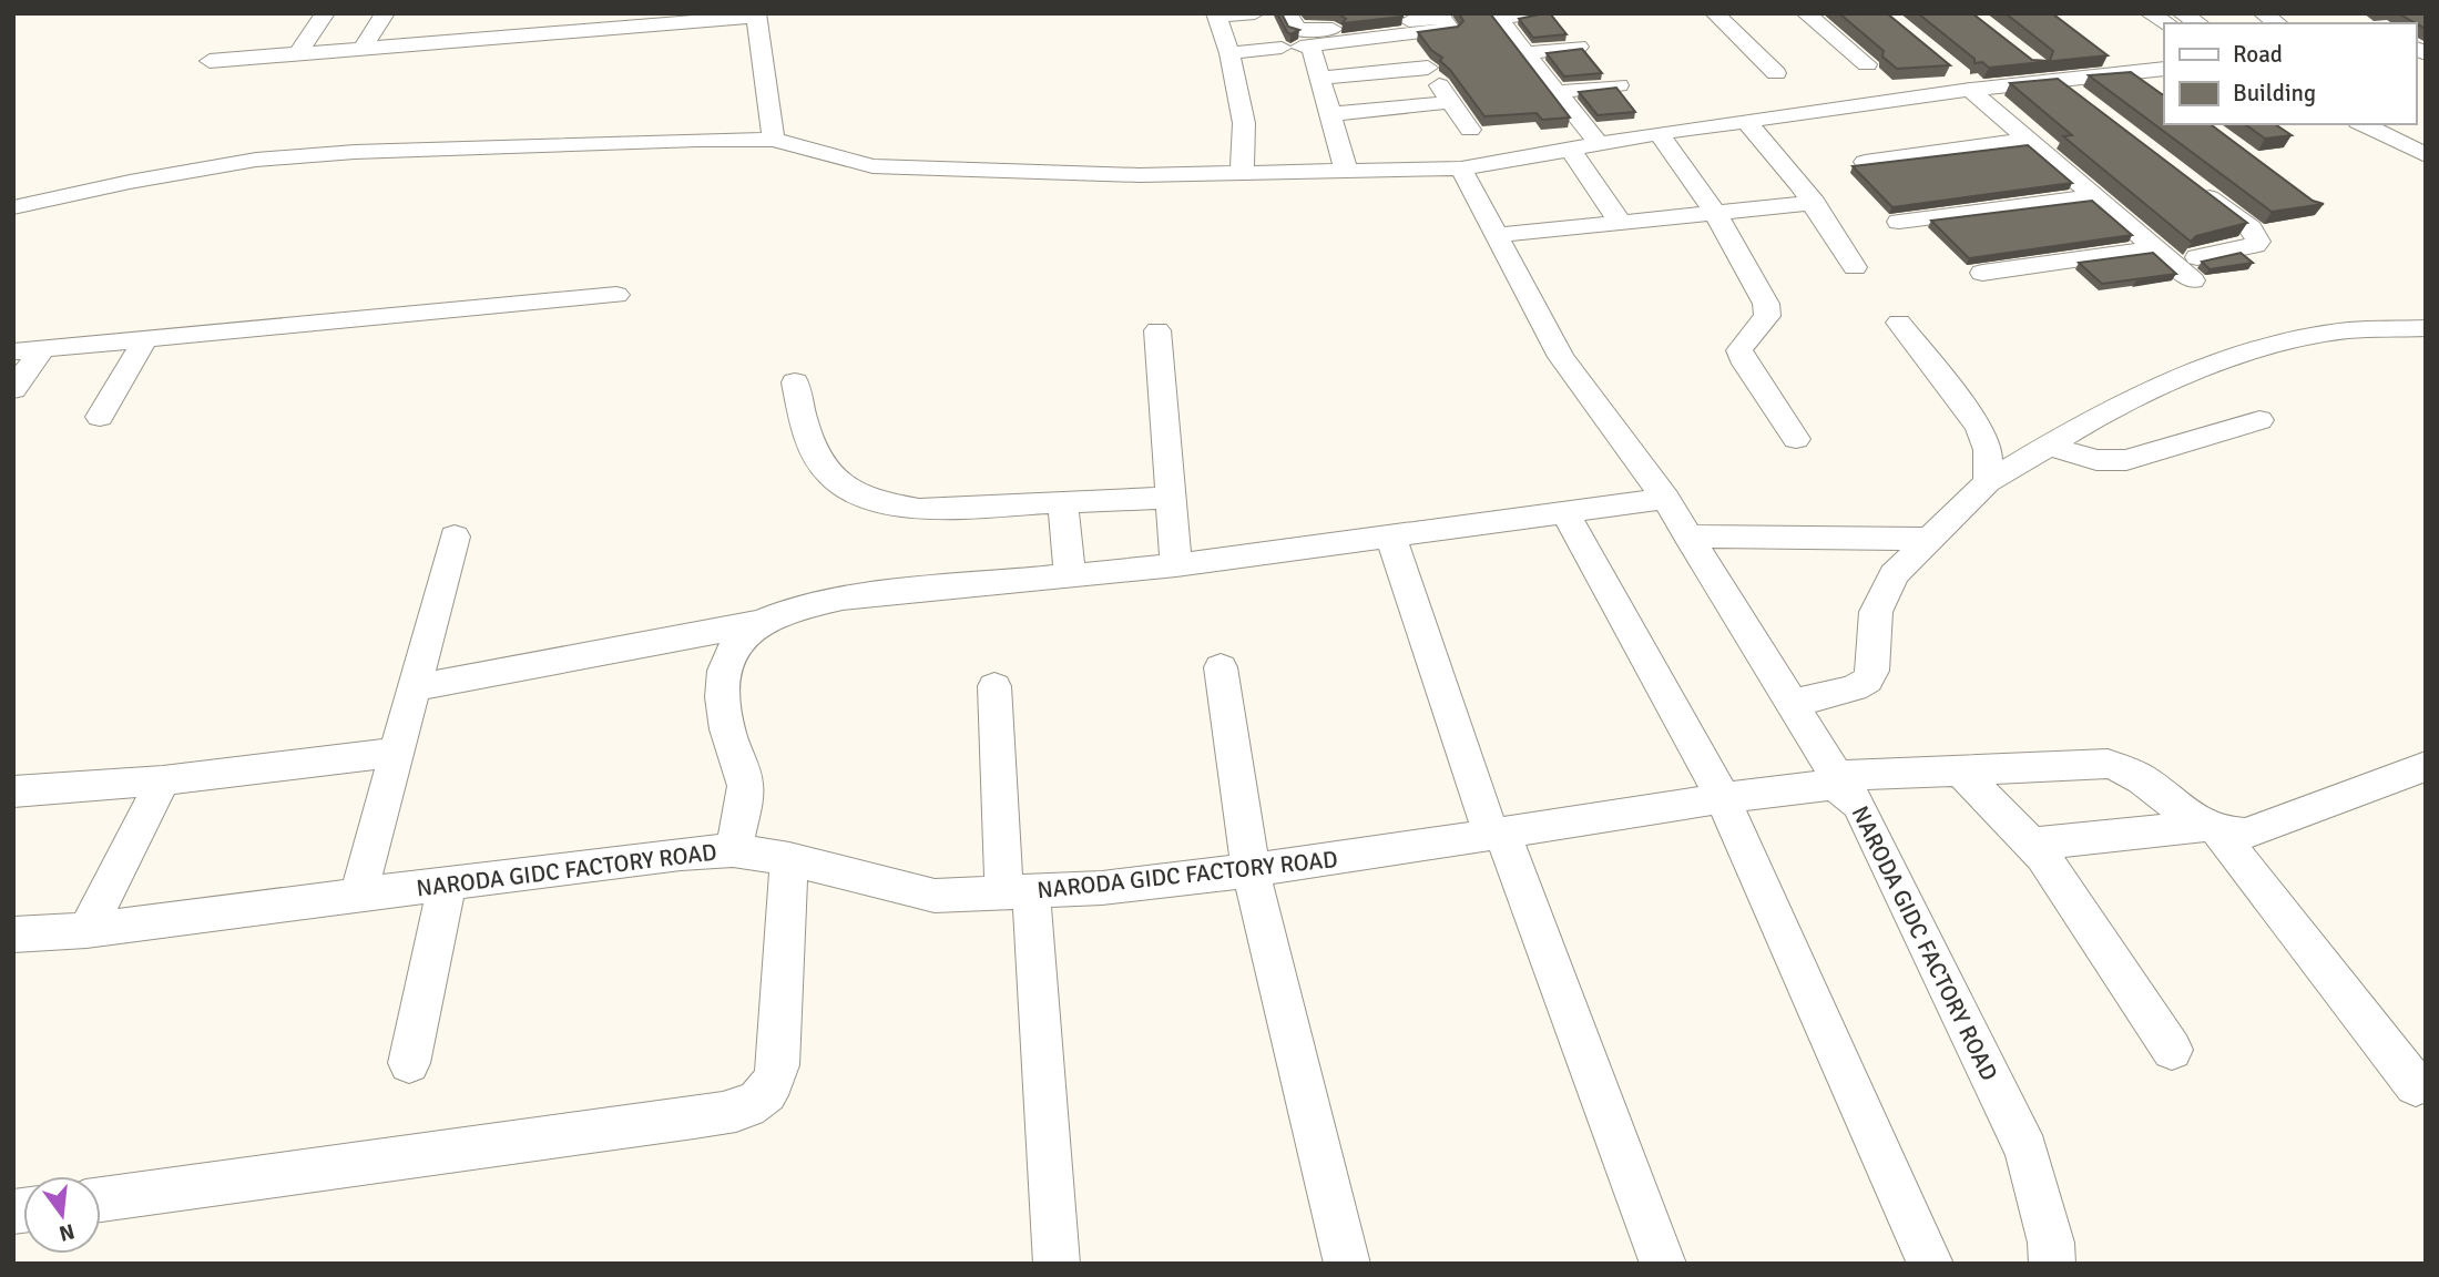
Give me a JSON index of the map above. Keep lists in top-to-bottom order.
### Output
{
  "streets": {
    "street": ["NARODA GIDC FACTORY ROAD"]
  },
  "legend": ["Road", "Building"],
  "north": "bottom"
}
